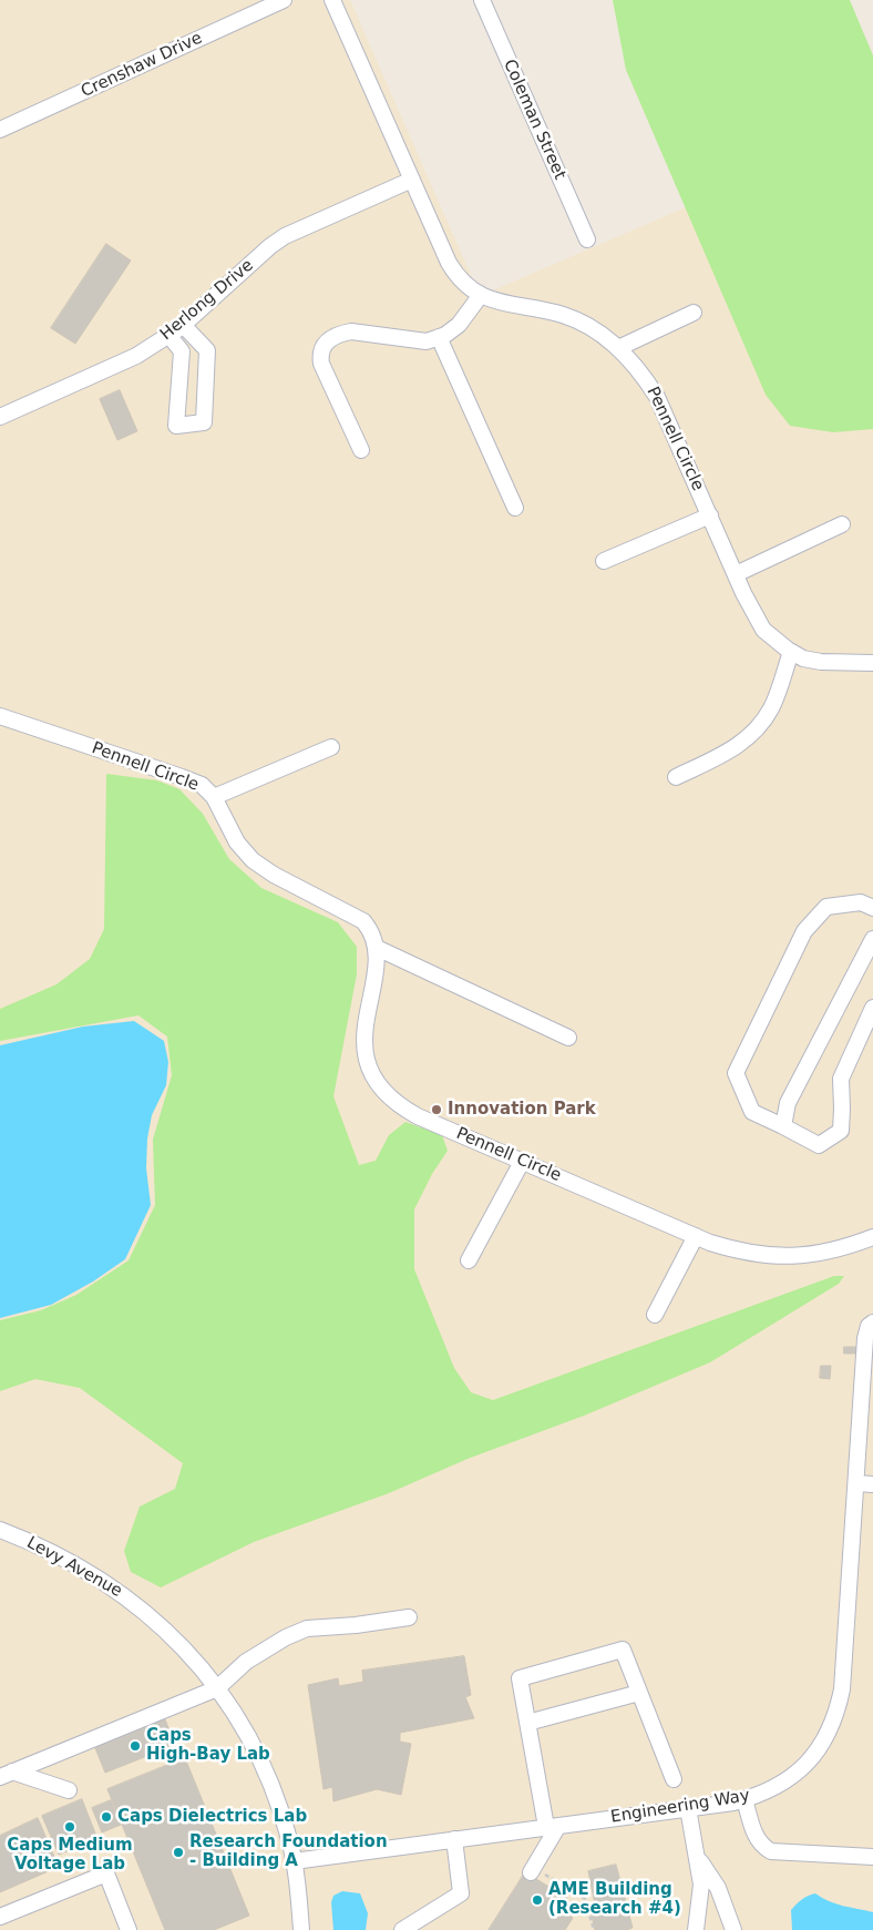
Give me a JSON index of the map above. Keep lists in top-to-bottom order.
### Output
{
  "streets": {
    "street": [
      "Crenshaw Drive",
      "Coleman Street",
      "Herlong Drive",
      "Pennell Circle",
      "Levy Avenue",
      "Engineering Way"
    ]
  },
  "crossings": [
    ["Herlong Drive", "Pennell Circle"],
    ["Levy Avenue", "Engineering Way"]
  ],
  "places": [
    "Innovation Park",
    "Caps High-Bay Lab",
    "Caps Dielectrics Lab",
    "Caps Medium Voltage Lab",
    "Research Foundation - Building A",
    "AME Building (Research #4)"
  ]
}
